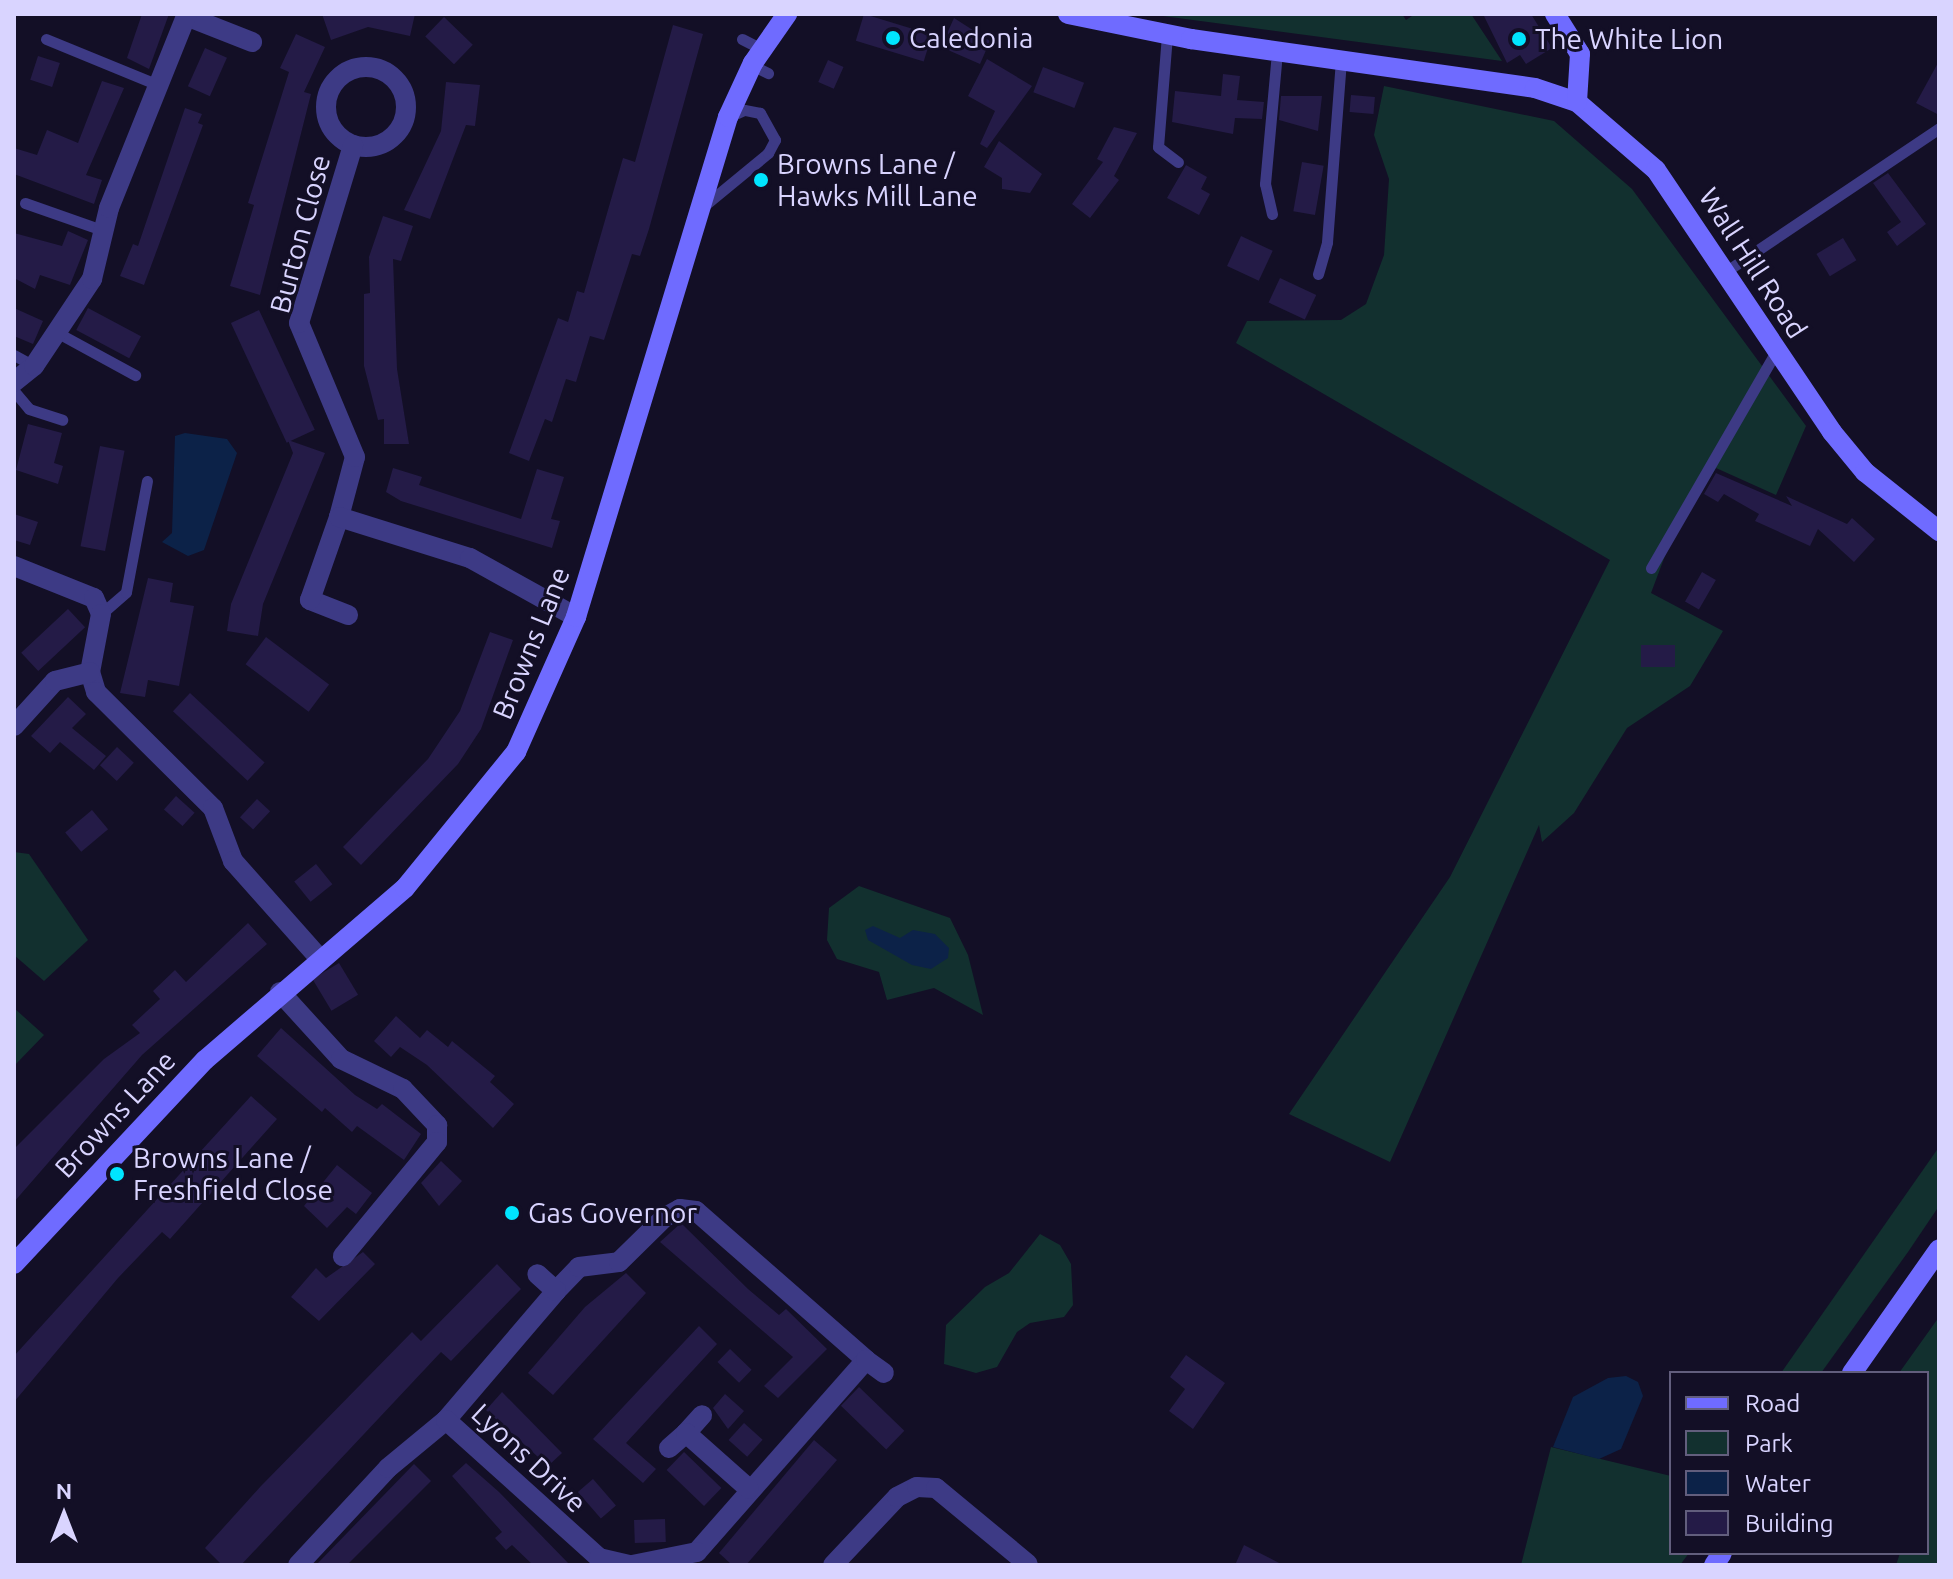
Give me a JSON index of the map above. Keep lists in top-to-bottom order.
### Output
{
  "streets": {
    "street": [
      "Burton Close",
      "Wall Hill Road",
      "Browns Lane",
      "Lyons Drive"
    ]
  },
  "places": [
    "Caledonia",
    "The White Lion",
    "Browns Lane / Hawks Mill Lane",
    "Browns Lane / Freshfield Close",
    "Gas Governor"
  ],
  "legend": [
    "Road",
    "Park",
    "Water",
    "Building"
  ],
  "north": "top"
}
